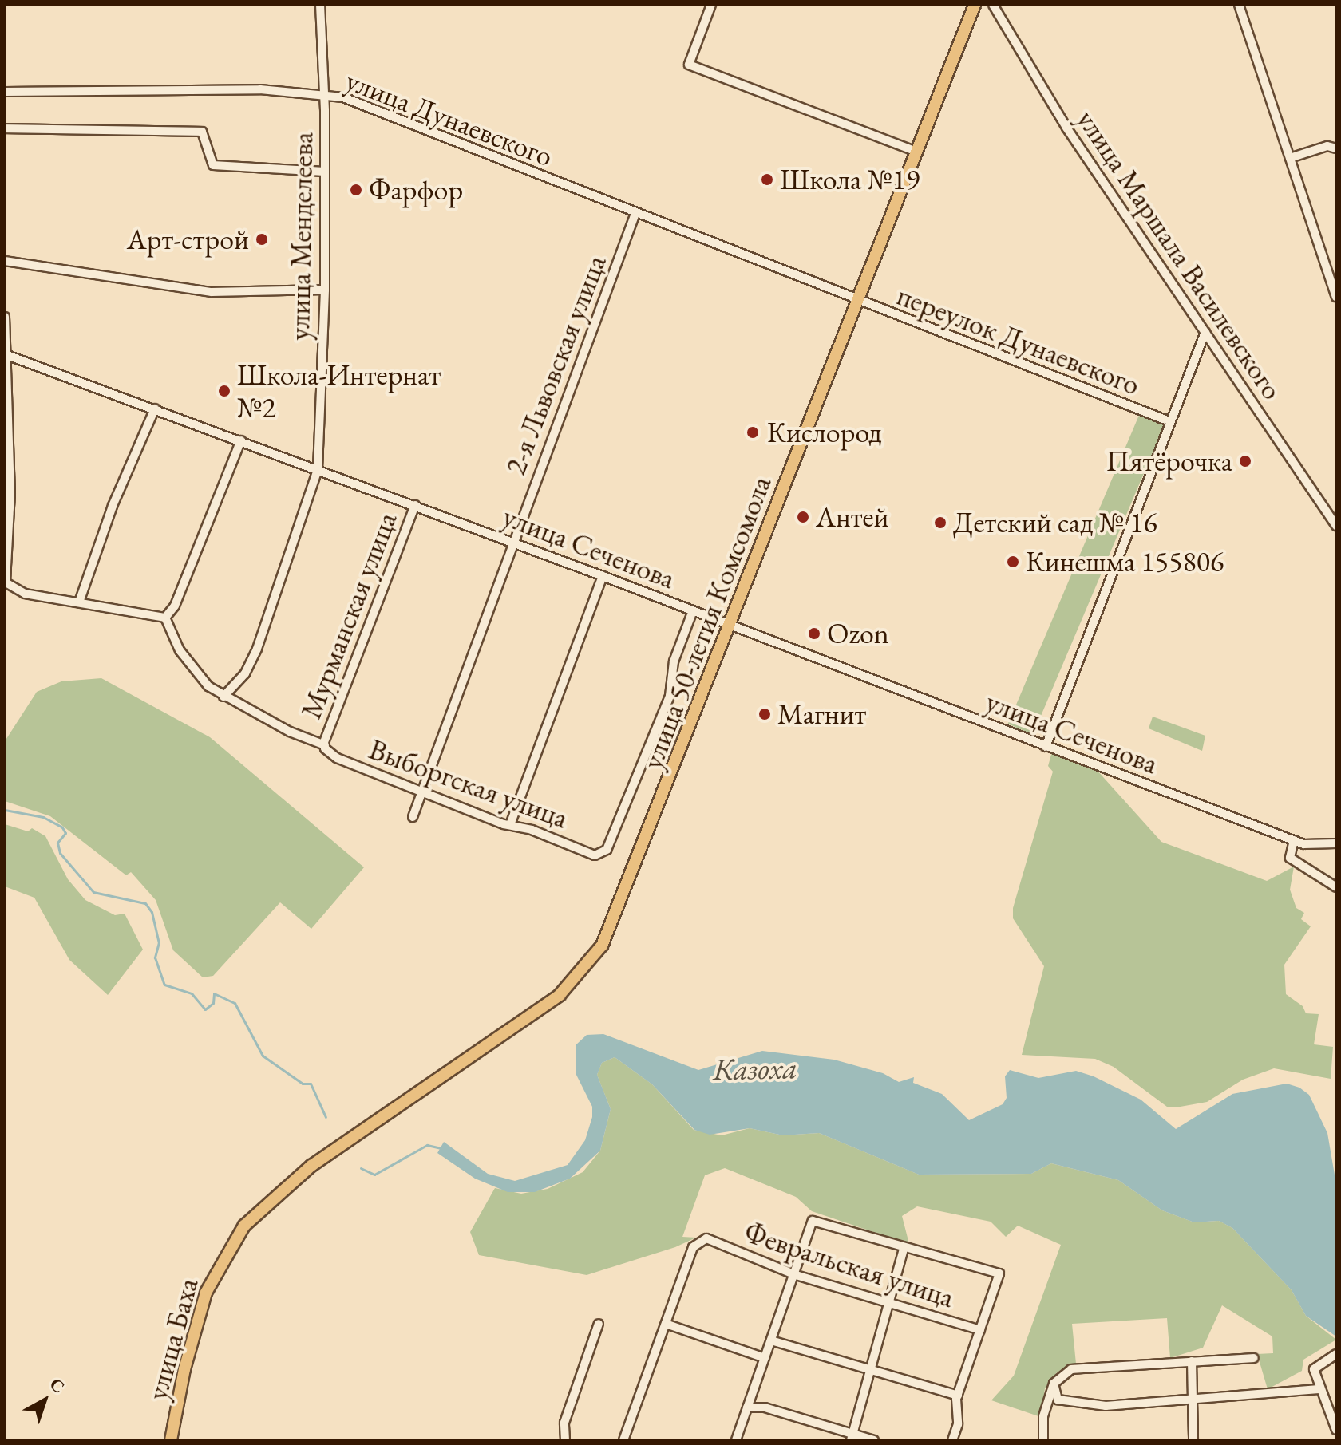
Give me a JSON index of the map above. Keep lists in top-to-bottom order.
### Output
{
  "streets": {
    "main road": ["улица 50-летия Комсомола", "улица Баха"],
    "street": [
      "улица Дунаевского",
      "улица Менделеева",
      "улица Маршала Василевского",
      "переулок Дунаевского",
      "2-я Львовская улица",
      "улица Сеченова",
      "Мурманская улица",
      "Выборгская улица",
      "Февральская улица"
    ]
  },
  "crossings": [
    ["улица Дунаевского", "улица Менделеева"],
    ["улица Дунаевского", "переулок Дунаевского"],
    ["улица Дунаевского", "2-я Львовская улица"],
    ["улица Дунаевского", "улица 50-летия Комсомола"],
    ["улица Менделеева", "улица Сеченова"],
    ["улица Менделеева", "Выборгская улица"],
    ["переулок Дунаевского", "улица 50-летия Комсомола"],
    ["2-я Львовская улица", "улица Сеченова"],
    ["2-я Львовская улица", "Выборгская улица"],
    ["улица Сеченова", "Мурманская улица"],
    ["улица Сеченова", "улица 50-летия Комсомола"],
    ["улица Сеченова", "Выборгская улица"],
    ["Мурманская улица", "Выборгская улица"],
    ["улица 50-летия Комсомола", "улица Баха"]
  ],
  "water": ["Казоха"],
  "places": [
    "Школа №19",
    "Фарфор",
    "Арт-строй",
    "Школа-Интернат №2",
    "Кислород",
    "Пятёрочка",
    "Антей",
    "Детский сад № 16",
    "Кинешма 155806",
    "Ozon",
    "Магнит"
  ],
  "north": "top right"
}
